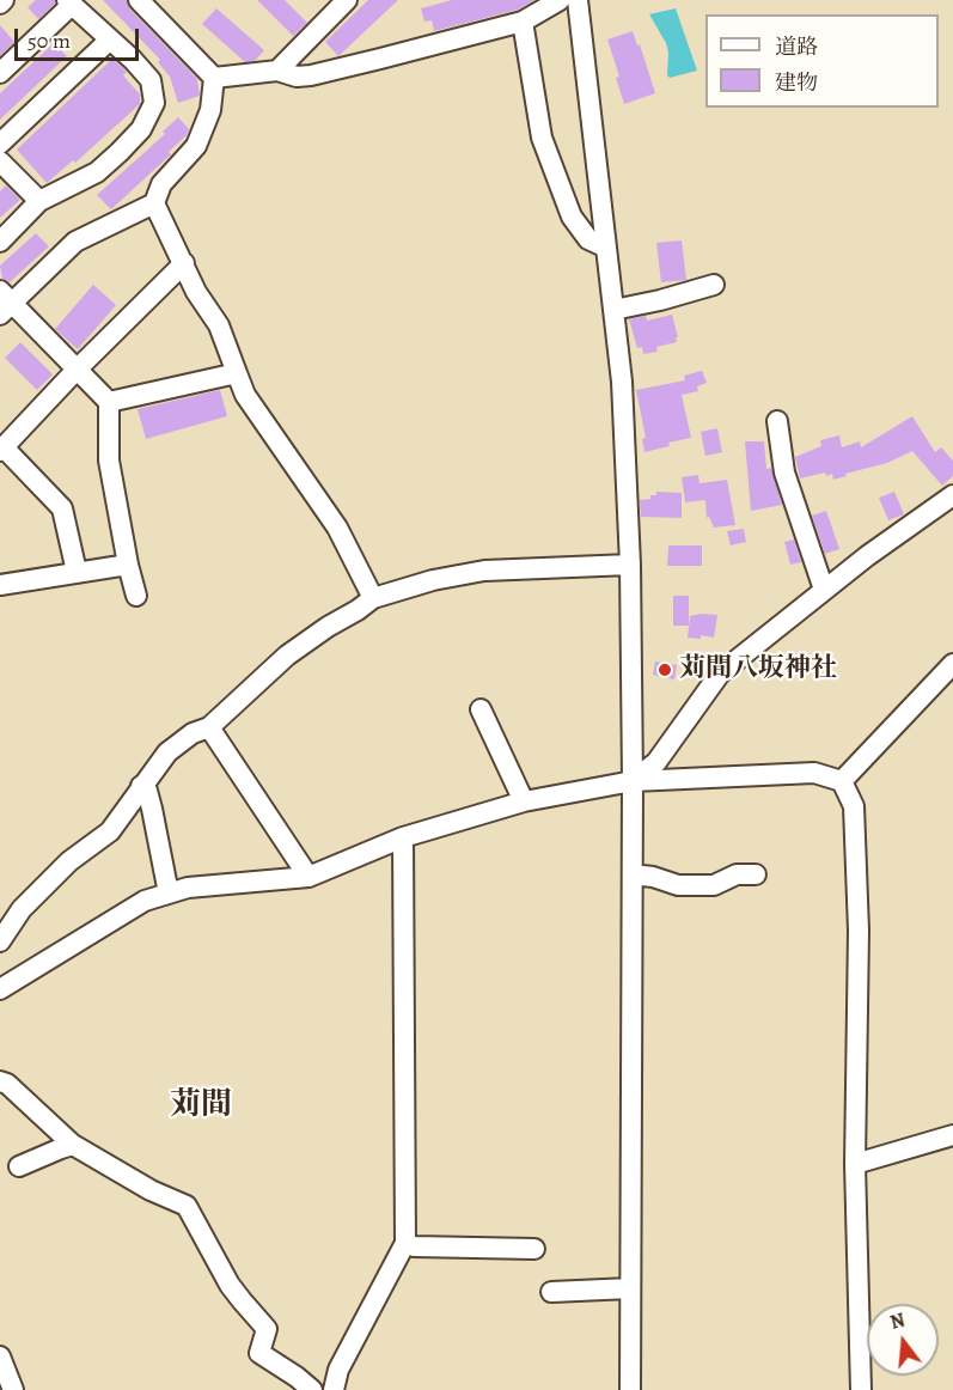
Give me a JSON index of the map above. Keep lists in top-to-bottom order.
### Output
{
  "districts": ["苅間"],
  "places": ["苅間八坂神社"],
  "legend": ["道路", "建物"],
  "scale_bar": "50 m",
  "north": "top"
}
